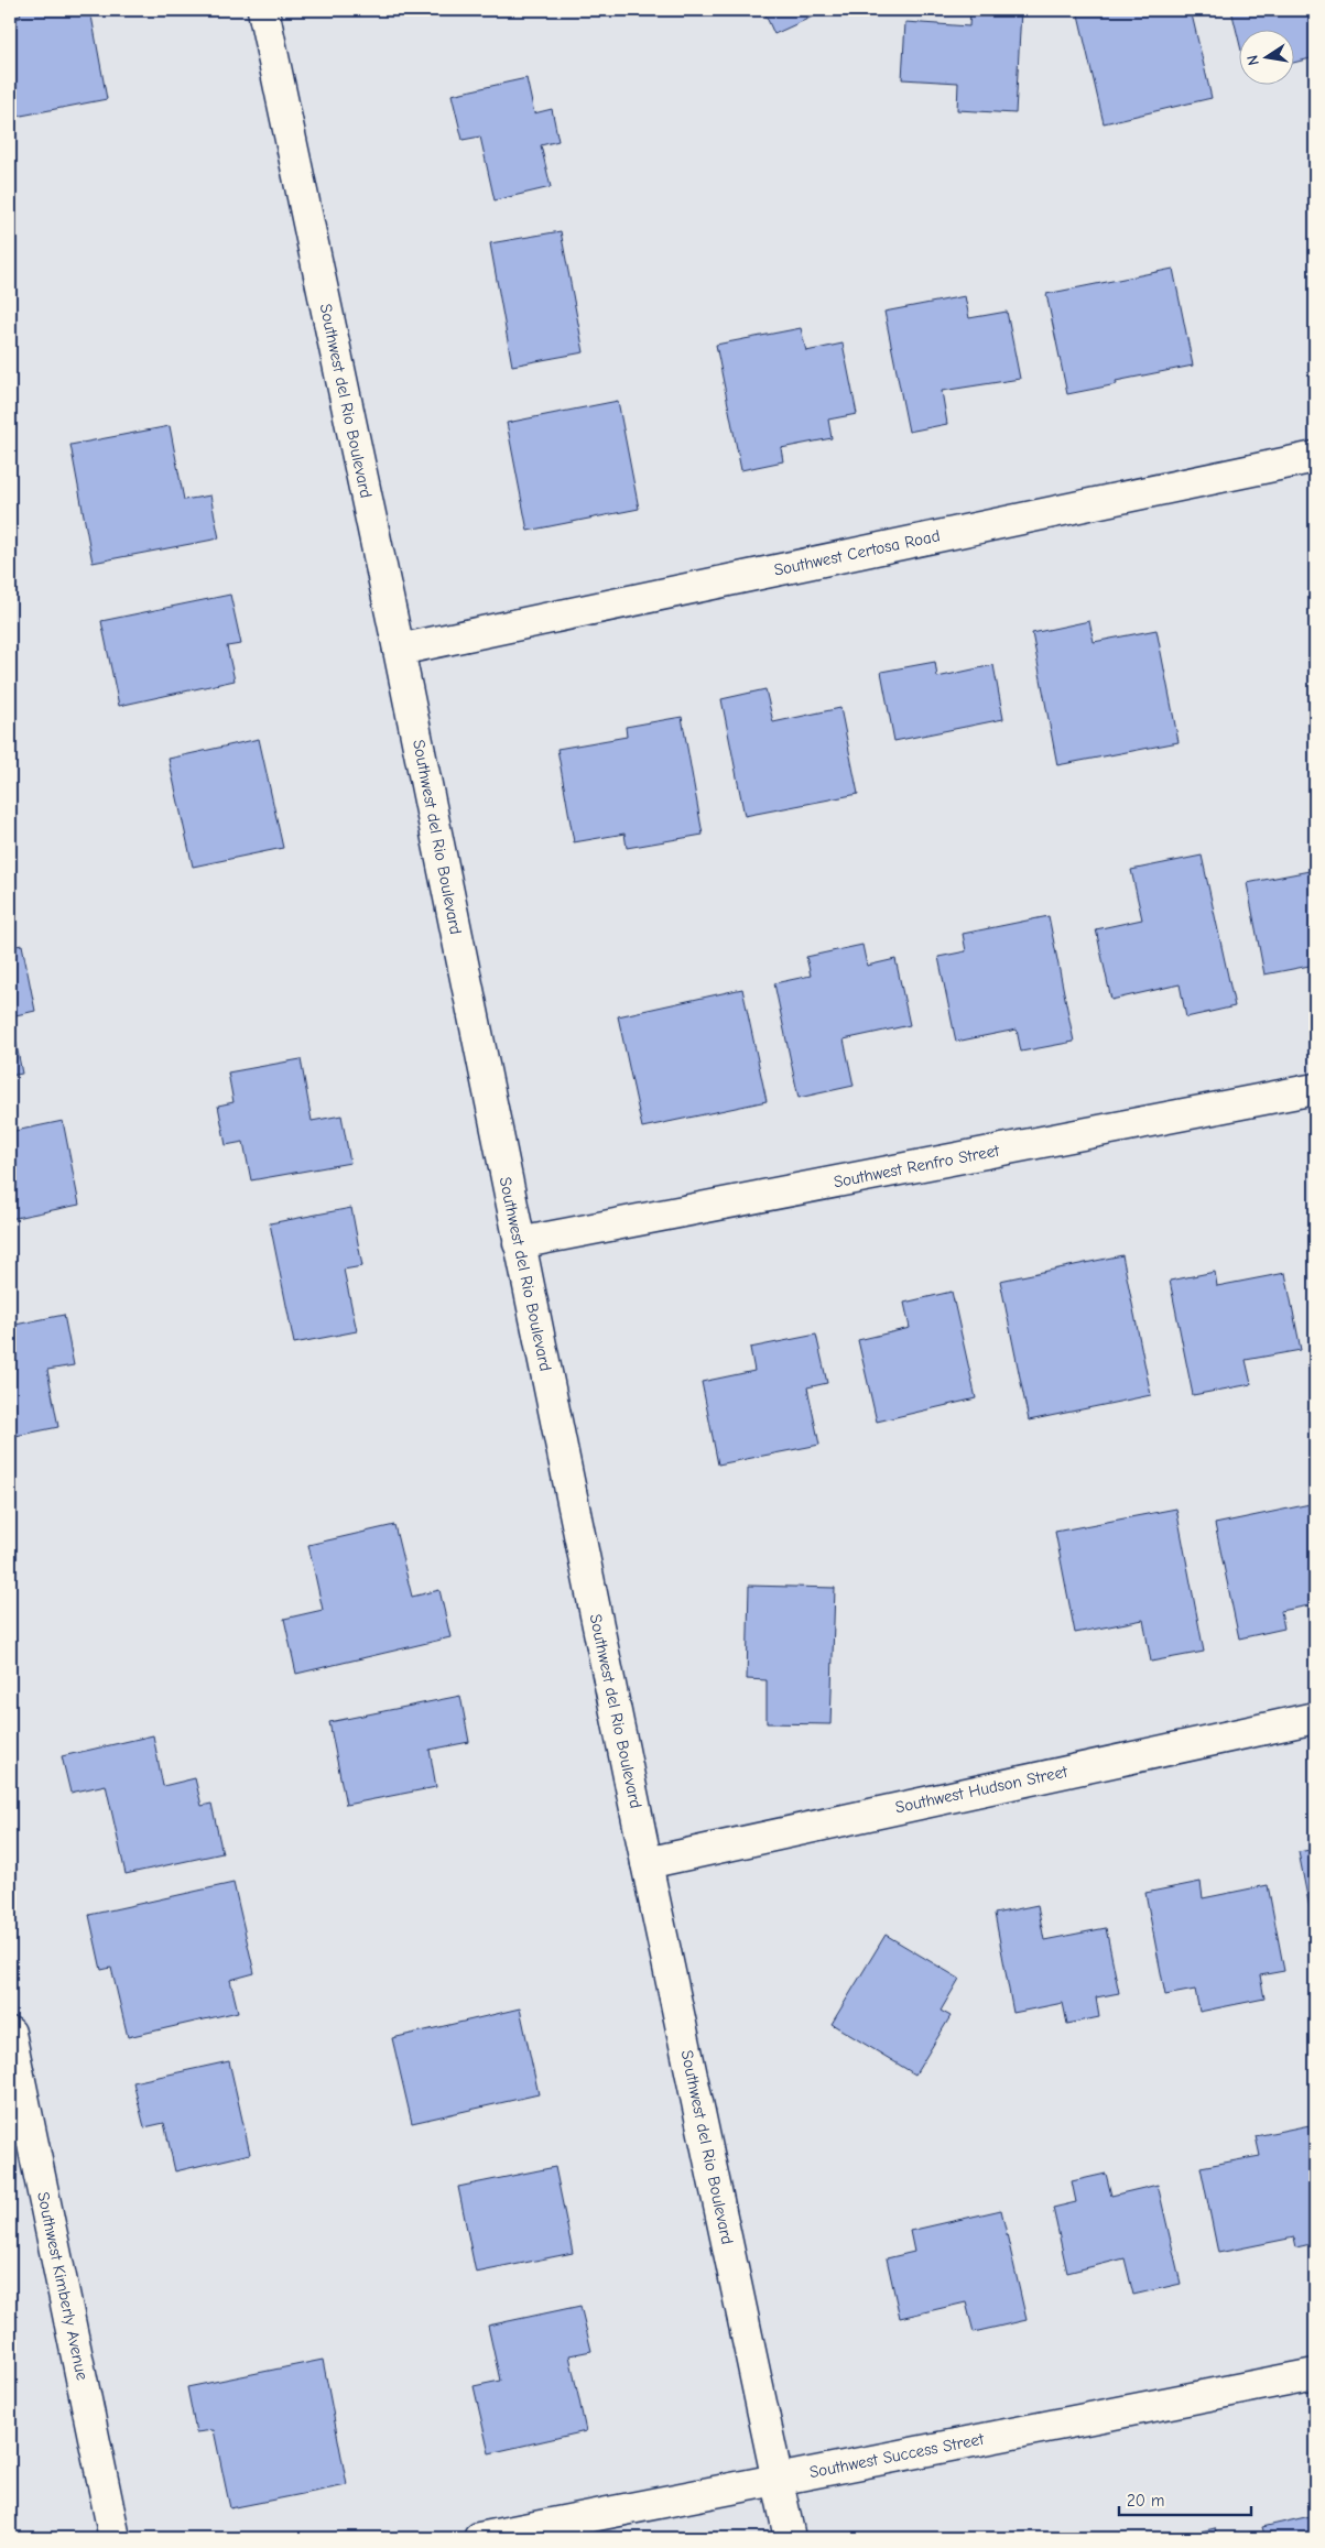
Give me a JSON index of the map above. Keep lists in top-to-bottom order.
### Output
{
  "streets": {
    "street": [
      "Southwest del Rio Boulevard",
      "Southwest Certosa Road",
      "Southwest Renfro Street",
      "Southwest Hudson Street",
      "Southwest Kimberly Avenue",
      "Southwest Success Street"
    ]
  },
  "crossings": [
    ["Southwest del Rio Boulevard", "Southwest Certosa Road"],
    ["Southwest del Rio Boulevard", "Southwest Renfro Street"],
    ["Southwest del Rio Boulevard", "Southwest Hudson Street"],
    ["Southwest del Rio Boulevard", "Southwest Success Street"]
  ],
  "scale_bar": "20 m",
  "north": "left"
}
